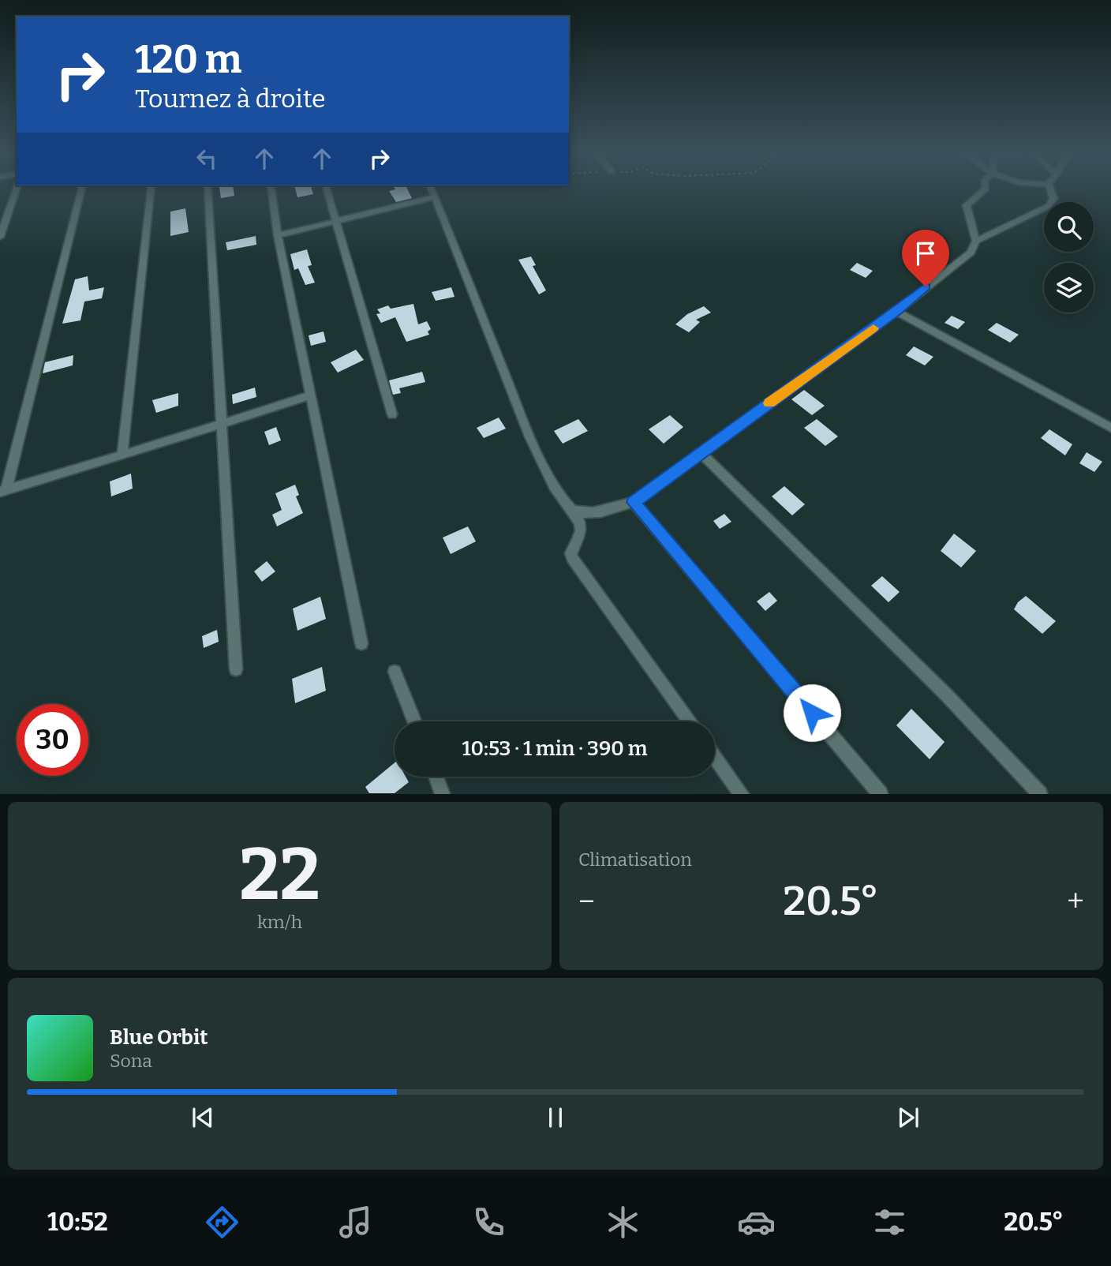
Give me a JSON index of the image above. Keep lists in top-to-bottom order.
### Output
{
  "page": {
    "turn": ["120 m", "Tournez à droite"],
    "limit": "30",
    "trip": "10:53 · 1 min · 390 m",
    "tile": [
      ["22", "km/h"],
      "Climatisation"
    ],
    "heat": ["−", "20.5°", "+"],
    "song": ["Blue Orbit", "Sona"],
    "tabs": ["10:52", "20.5°"]
  }
}
